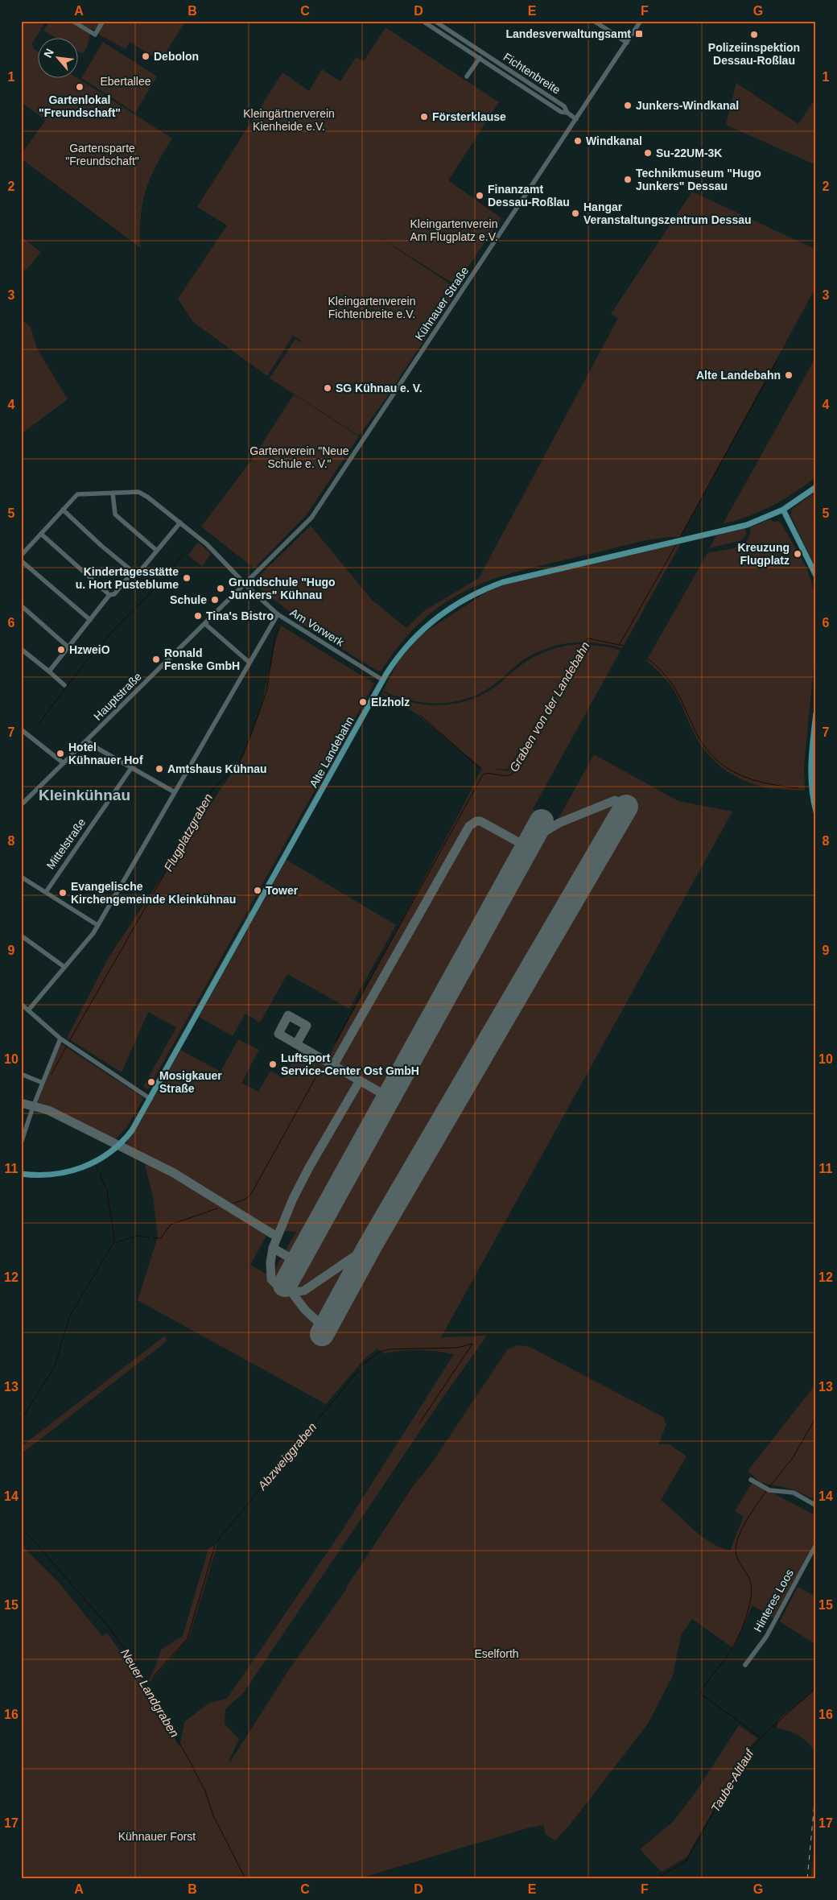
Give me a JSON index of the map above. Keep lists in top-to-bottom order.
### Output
{
  "streets": {
    "main road": ["Alte Landebahn"],
    "street": [
      "Fichtenbreite",
      "Kühnauer Straße",
      "Am Vorwerk",
      "Hauptstraße",
      "Mittelstraße",
      "Hinteres Loos"
    ]
  },
  "crossings": [
    ["Fichtenbreite", "Kühnauer Straße"],
    ["Kühnauer Straße", "Am Vorwerk"],
    ["Kühnauer Straße", "Hauptstraße"],
    ["Am Vorwerk", "Hauptstraße"],
    ["Am Vorwerk", "Alte Landebahn"]
  ],
  "districts": ["Kleinkühnau"],
  "water": [
    "Graben von der Landebahn",
    "Flugplatzgraben",
    "Abzweiggraben",
    "Neuer Landgraben",
    "Taube-Altlauf"
  ],
  "parks": [
    "Ebertallee",
    "Kleingärtnerverein Kienheide e.V.",
    "Gartensparte \"Freundschaft\"",
    "Kleingartenverein Am Flugplatz e.V.",
    "Kleingartenverein Fichtenbreite e.V.",
    "Gartenverein \"Neue Schule e. V.\"",
    "Eselforth",
    "Kühnauer Forst"
  ],
  "places": {
    "transit": ["Landesverwaltungsamt"],
    "other": [
      "Polizeiinspektion Dessau-Roßlau",
      "Debolon",
      "Gartenlokal \"Freundschaft\"",
      "Junkers-Windkanal",
      "Försterklause",
      "Windkanal",
      "Su-22UM-3K",
      "Technikmuseum \"Hugo Junkers\" Dessau",
      "Finanzamt Dessau-Roßlau",
      "Hangar Veranstaltungszentrum Dessau",
      "Alte Landebahn",
      "SG Kühnau e. V.",
      "Kreuzung Flugplatz",
      "Kindertagesstätte u. Hort Pusteblume",
      "Grundschule \"Hugo Junkers\" Kühnau",
      "Schule",
      "Tina's Bistro",
      "HzweiO",
      "Ronald Fenske GmbH",
      "Elzholz",
      "Hotel Kühnauer Hof",
      "Amtshaus Kühnau",
      "Tower",
      "Evangelische Kirchengemeinde Kleinkühnau",
      "Luftsport Service-Center Ost GmbH",
      "Mosigkauer Straße"
    ]
  },
  "north": "top left",
  "grid": {
    "columns": [
      "A",
      "B",
      "C",
      "D",
      "E",
      "F",
      "G"
    ],
    "rows": [
      "1",
      "2",
      "3",
      "4",
      "5",
      "6",
      "7",
      "8",
      "9",
      "10",
      "11",
      "12",
      "13",
      "14",
      "15",
      "16",
      "17"
    ]
  }
}
